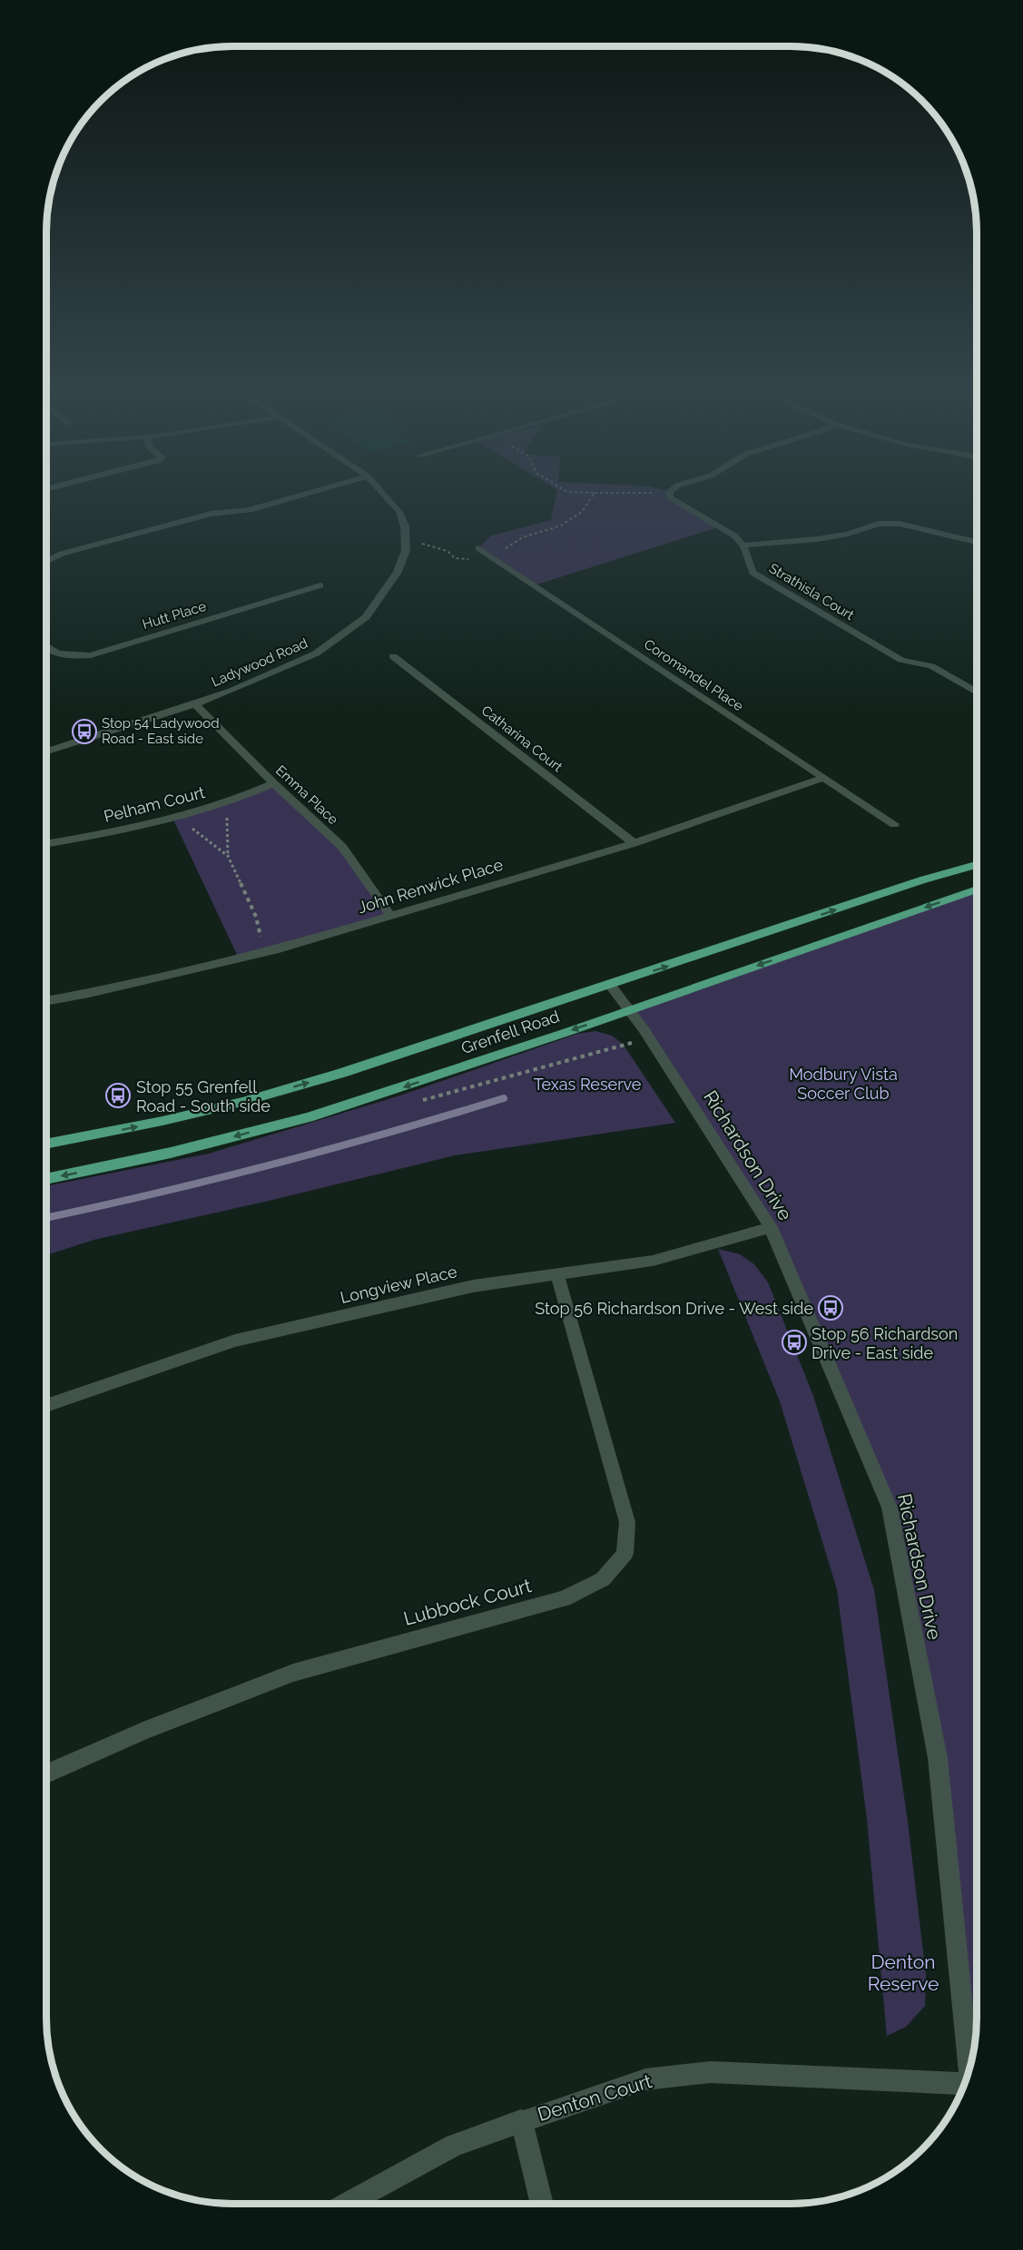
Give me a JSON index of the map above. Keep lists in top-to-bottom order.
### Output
{
  "streets": {
    "main road": ["Grenfell Road"],
    "street": [
      "Strathisla Court",
      "Hutt Place",
      "Ladywood Road",
      "Coromandel Place",
      "Catharina Court",
      "Emma Place",
      "Pelham Court",
      "John Renwick Place",
      "Richardson Drive",
      "Longview Place",
      "Lubbock Court",
      "Denton Court"
    ]
  },
  "crossings": [
    ["Ladywood Road", "Emma Place"],
    ["Coromandel Place", "John Renwick Place"],
    ["Catharina Court", "John Renwick Place"],
    ["Emma Place", "Pelham Court"],
    ["Emma Place", "John Renwick Place"],
    ["Grenfell Road", "Richardson Drive"],
    ["Richardson Drive", "Longview Place"],
    ["Longview Place", "Lubbock Court"]
  ],
  "parks": ["Modbury Vista Soccer Club", "Texas Reserve", "Denton Reserve"],
  "places": {
    "bus stop": [
      "Stop 54 Ladywood Road - East side",
      "Stop 55 Grenfell Road - South side",
      "Stop 56 Richardson Drive - West side",
      "Stop 56 Richardson Drive - East side"
    ]
  }
}
